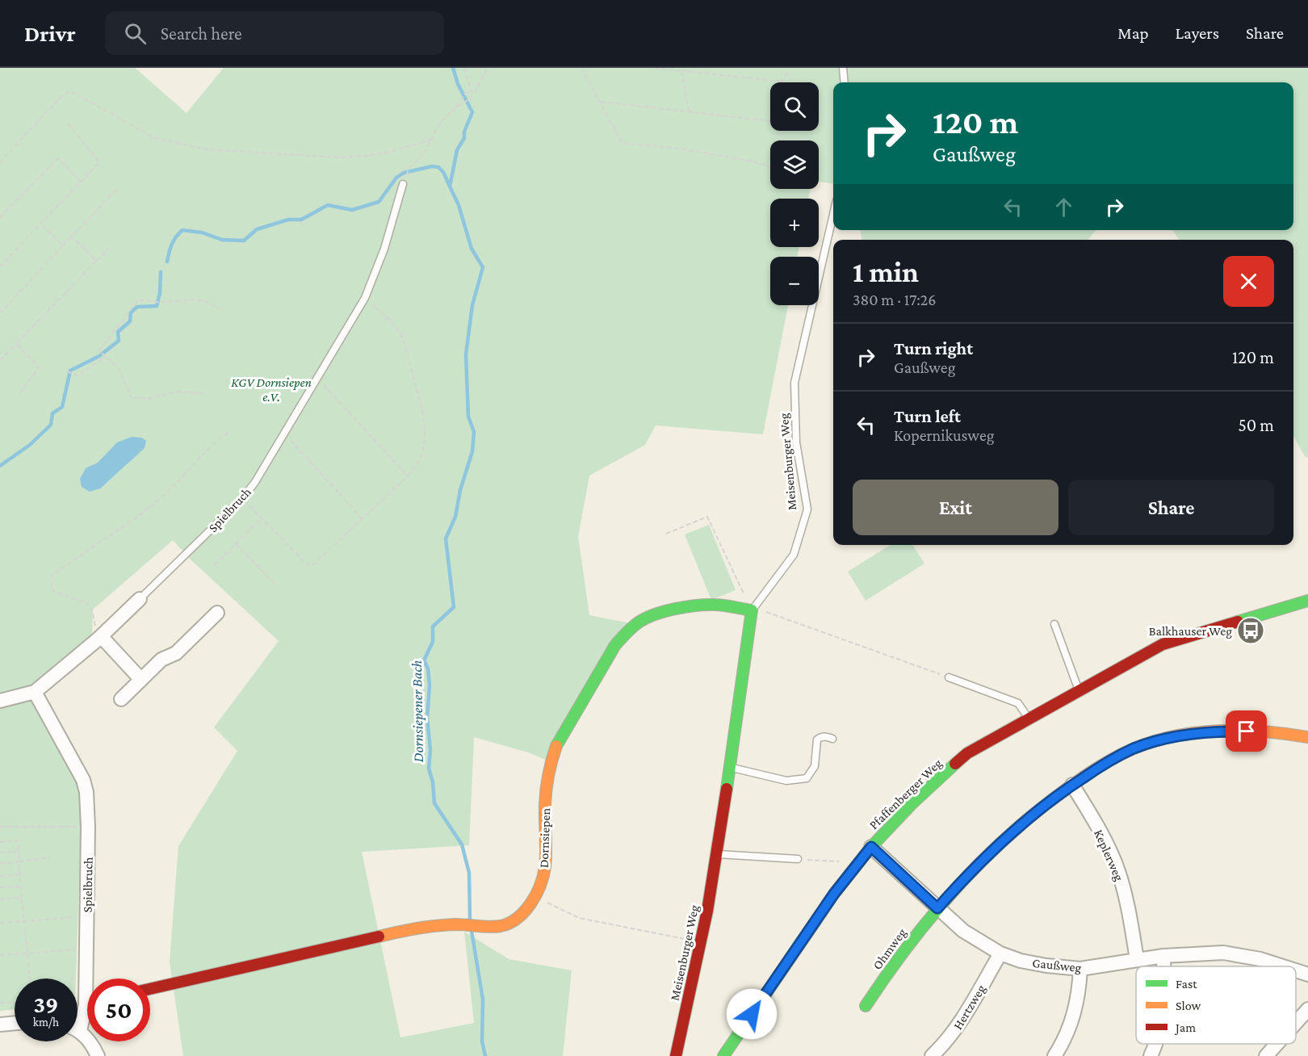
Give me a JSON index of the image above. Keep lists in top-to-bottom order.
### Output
{
  "streets": {
    "street": [
      "Meisenburger Weg",
      "Spielbruch",
      "Pfaffenberger Weg",
      "Dornsiepen",
      "Keplerweg",
      "Ohmweg",
      "Gaußweg",
      "Hertzweg"
    ]
  },
  "crossings": [
    ["Meisenburger Weg", "Dornsiepen"],
    ["Pfaffenberger Weg", "Gaußweg"],
    ["Keplerweg", "Ohmweg"],
    ["Keplerweg", "Gaußweg"],
    ["Ohmweg", "Gaußweg"],
    ["Gaußweg", "Hertzweg"]
  ],
  "water": ["Dornsiepener Bach"],
  "parks": ["KGV Dornsiepen e.V."],
  "places": {
    "bus stop": ["Balkhauser Weg"]
  },
  "legend": ["Fast", "Slow", "Jam"],
  "page": {
    "header": "Drivr",
    "search": "Search here",
    "nav": ["Map", "Layers", "Share"],
    "map_buttons": ["+", "−"],
    "turn": ["120 m", "Gaußweg"],
    "heading": ["1 min", "380 m · 17:26"],
    "list": [
      {
        "name": "Turn right",
        "note": "Gaußweg",
        "value": "120 m"
      },
      {
        "name": "Turn left",
        "note": "Kopernikusweg",
        "value": "50 m"
      }
    ],
    "buttons": ["Exit", "Share"],
    "speed": "39 km/h",
    "limit": "50"
  }
}
